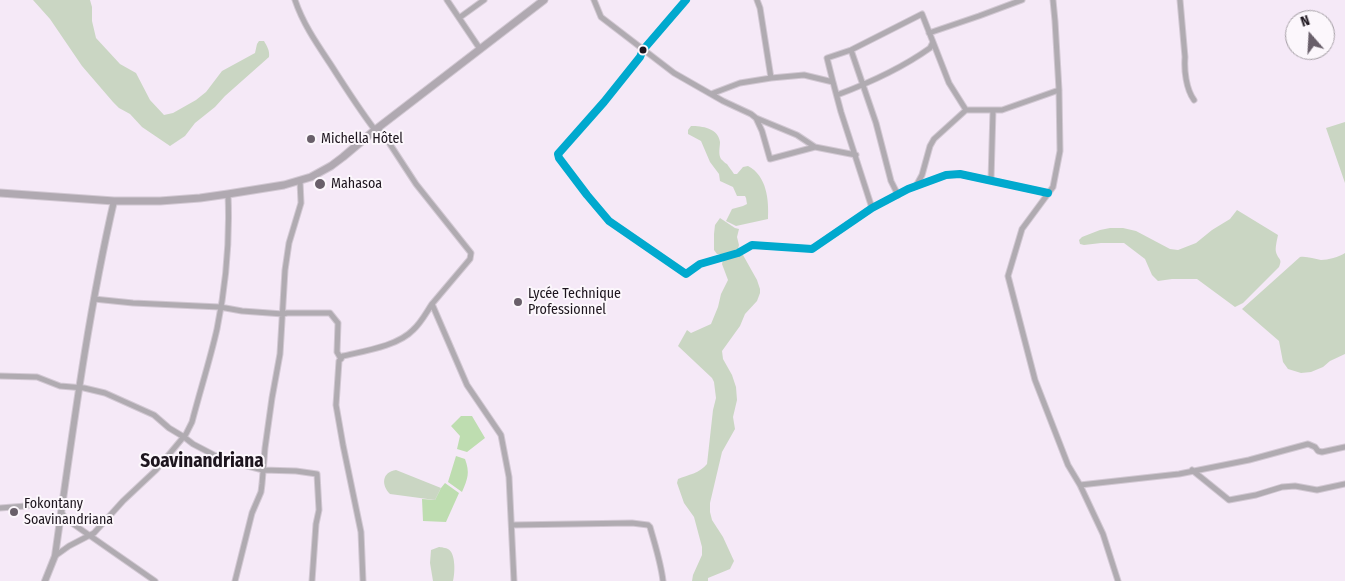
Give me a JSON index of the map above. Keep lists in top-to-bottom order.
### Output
{
  "districts": ["Soavinandriana"],
  "places": [
    "Michella Hôtel",
    "Mahasoa",
    "Lycée Technique Professionnel",
    "Fokontany Soavinandriana"
  ],
  "north": "top"
}
